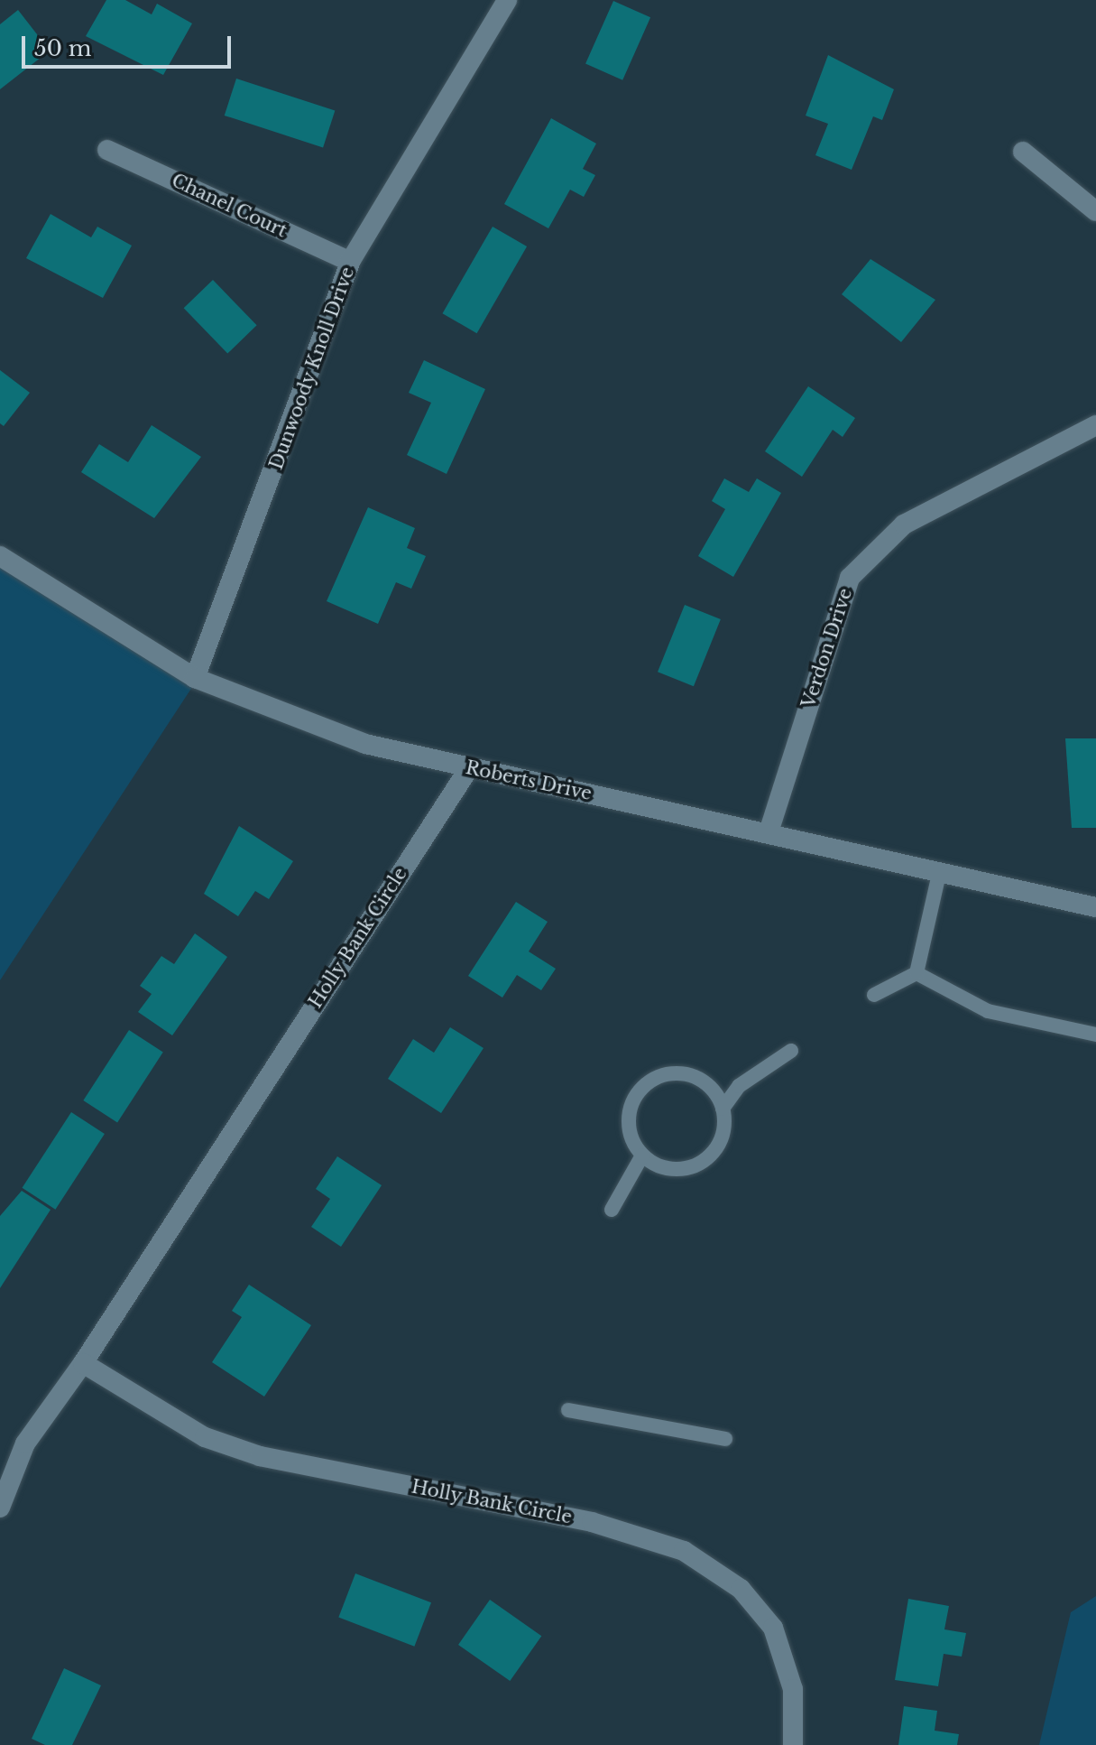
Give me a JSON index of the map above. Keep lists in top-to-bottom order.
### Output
{
  "streets": {
    "street": [
      "Chanel Court",
      "Dunwoody Knoll Drive",
      "Verdon Drive",
      "Roberts Drive",
      "Holly Bank Circle"
    ]
  },
  "crossings": [
    ["Chanel Court", "Dunwoody Knoll Drive"],
    ["Dunwoody Knoll Drive", "Roberts Drive"],
    ["Verdon Drive", "Roberts Drive"],
    ["Roberts Drive", "Holly Bank Circle"]
  ],
  "scale_bar": "50 m"
}
